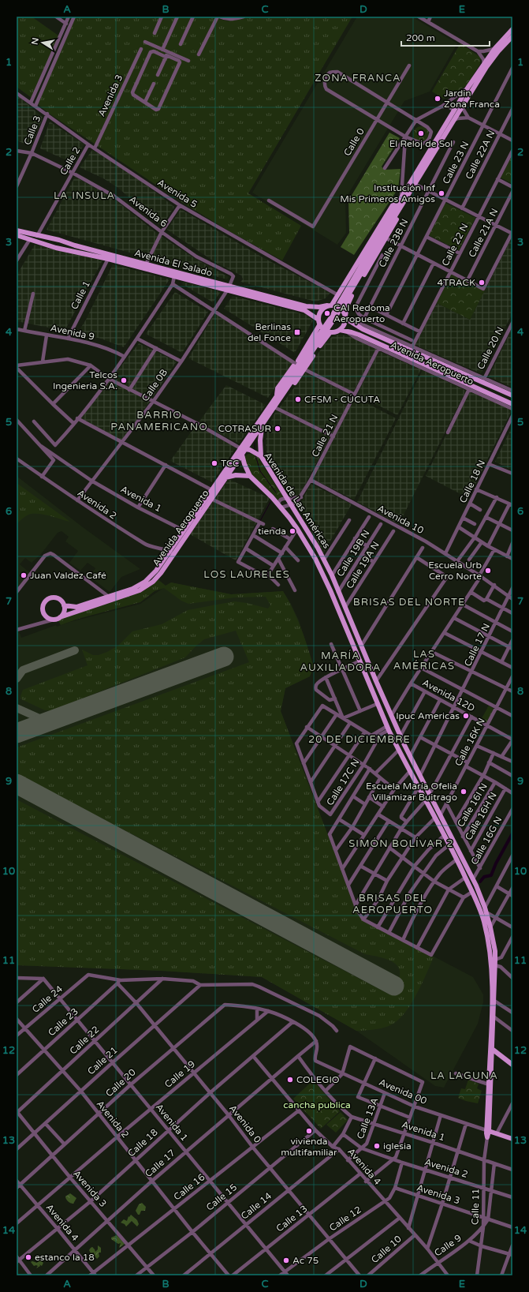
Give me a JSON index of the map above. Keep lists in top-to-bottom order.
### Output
{
  "streets": {
    "main road": ["Avenida El Salado", "Avenida Aeropuerto", "Avenida de Las Américas"],
    "street": [
      "Avenida 3",
      "Calle 3",
      "Calle 0",
      "Calle 22A N",
      "Calle 2",
      "Calle 23 N",
      "Avenida 5",
      "Avenida 6",
      "Calle 21A N",
      "Calle 23B N",
      "Calle 22 N",
      "Calle 1",
      "Avenida 9",
      "Calle 20 N",
      "Calle 0B",
      "Calle 21 N",
      "Calle 18 N",
      "Avenida 1",
      "Avenida 2",
      "Avenida 10",
      "Calle 19B N",
      "Calle 19A N",
      "Calle 17 N",
      "Avenida 12D",
      "Calle 16K N",
      "Calle 17C N",
      "Calle 16I N",
      "Calle 16H N",
      "Calle 16G N",
      "Calle 24",
      "Calle 23",
      "Calle 22",
      "Calle 21",
      "Calle 19",
      "Calle 20",
      "Avenida 00",
      "Calle 13A",
      "Avenida 0",
      "Calle 18",
      "Calle 17",
      "Avenida 4",
      "Calle 16",
      "Calle 15",
      "Calle 14",
      "Calle 11",
      "Calle 13",
      "Calle 12",
      "Calle 9",
      "Calle 10"
    ]
  },
  "crossings": [
    ["Avenida 3", "Avenida 5"],
    ["Avenida 3", "Calle 22"],
    ["Avenida 3", "Calle 21"],
    ["Avenida 3", "Calle 19"],
    ["Avenida 3", "Calle 20"],
    ["Avenida 3", "Calle 18"],
    ["Avenida 3", "Calle 17"],
    ["Avenida 3", "Calle 16"],
    ["Avenida 3", "Calle 15"],
    ["Avenida 3", "Calle 11"],
    ["Avenida 3", "Calle 12"],
    ["Avenida 3", "Calle 9"],
    ["Calle 3", "Avenida 5"],
    ["Calle 3", "Avenida 6"],
    ["Calle 2", "Avenida 5"],
    ["Calle 2", "Avenida 6"],
    ["Calle 2", "Avenida El Salado"],
    ["Avenida 6", "Avenida El Salado"],
    ["Avenida 6", "Calle 0B"],
    ["Calle 23B N", "Avenida Aeropuerto"],
    ["Calle 22 N", "Avenida Aeropuerto"],
    ["Avenida El Salado", "Calle 1"],
    ["Avenida El Salado", "Avenida Aeropuerto"],
    ["Avenida El Salado", "Calle 0B"],
    ["Calle 1", "Avenida 9"],
    ["Calle 20 N", "Avenida Aeropuerto"],
    ["Avenida Aeropuerto", "Calle 21 N"],
    ["Avenida Aeropuerto", "Avenida 1"],
    ["Avenida Aeropuerto", "Avenida de Las Américas"],
    ["Avenida Aeropuerto", "Avenida 2"],
    ["Calle 0B", "Avenida 1"],
    ["Calle 0B", "Avenida 2"],
    ["Calle 21 N", "Avenida de Las Américas"],
    ["Calle 21 N", "Avenida 10"],
    ["Calle 18 N", "Avenida 10"],
    ["Avenida 1", "Calle 24"],
    ["Avenida 1", "Calle 23"],
    ["Avenida 1", "Calle 22"],
    ["Avenida 1", "Calle 21"],
    ["Avenida 1", "Calle 19"],
    ["Avenida 1", "Calle 20"],
    ["Avenida 1", "Calle 13A"],
    ["Avenida 1", "Calle 18"],
    ["Avenida 1", "Calle 17"],
    ["Avenida 1", "Calle 16"],
    ["Avenida 1", "Calle 15"],
    ["Avenida 1", "Calle 14"],
    ["Avenida 1", "Calle 11"],
    ["Avenida 1", "Calle 13"],
    ["Avenida 1", "Calle 12"],
    ["Avenida de Las Américas", "Calle 19B N"],
    ["Avenida de Las Américas", "Calle 19A N"],
    ["Avenida de Las Américas", "Calle 17 N"],
    ["Avenida de Las Américas", "Calle 16K N"],
    ["Avenida de Las Américas", "Calle 16G N"],
    ["Avenida de Las Américas", "Avenida 00"],
    ["Avenida de Las Américas", "Calle 11"],
    ["Avenida 2", "Calle 24"],
    ["Avenida 2", "Calle 23"],
    ["Avenida 2", "Calle 22"],
    ["Avenida 2", "Calle 21"],
    ["Avenida 2", "Calle 19"],
    ["Avenida 2", "Calle 20"],
    ["Avenida 2", "Calle 13A"],
    ["Avenida 2", "Calle 18"],
    ["Avenida 2", "Calle 17"],
    ["Avenida 2", "Calle 16"],
    ["Avenida 2", "Calle 15"],
    ["Avenida 2", "Calle 14"],
    ["Avenida 2", "Calle 11"],
    ["Avenida 2", "Calle 12"],
    ["Avenida 10", "Calle 17 N"],
    ["Calle 17 N", "Avenida 12D"],
    ["Avenida 12D", "Calle 16K N"],
    ["Calle 24", "Calle 23"],
    ["Calle 24", "Avenida 0"],
    ["Calle 23", "Avenida 0"],
    ["Calle 22", "Avenida 0"],
    ["Calle 21", "Avenida 0"],
    ["Calle 19", "Avenida 0"],
    ["Calle 19", "Avenida 4"],
    ["Calle 20", "Avenida 0"],
    ["Calle 20", "Avenida 4"],
    ["Avenida 00", "Calle 13A"],
    ["Avenida 00", "Calle 17"],
    ["Calle 13A", "Avenida 4"],
    ["Avenida 0", "Calle 18"],
    ["Avenida 0", "Calle 17"],
    ["Avenida 0", "Calle 16"],
    ["Avenida 0", "Calle 15"],
    ["Avenida 0", "Calle 14"],
    ["Avenida 0", "Calle 13"],
    ["Avenida 0", "Calle 12"],
    ["Calle 18", "Avenida 4"],
    ["Calle 17", "Avenida 4"],
    ["Avenida 4", "Calle 16"],
    ["Avenida 4", "Calle 15"],
    ["Avenida 4", "Calle 14"],
    ["Avenida 4", "Calle 13"],
    ["Avenida 4", "Calle 12"],
    ["Avenida 4", "Calle 9"],
    ["Avenida 4", "Calle 10"],
    ["Calle 11", "Calle 9"]
  ],
  "districts": [
    "ZONA FRANCA",
    "LA INSULA",
    "BARRIO PANAMERICANO",
    "LOS LAURELES",
    "BRISAS DEL NORTE",
    "LAS AMÉRICAS",
    "MARÍA AUXILIADORA",
    "20 DE DICIEMBRE",
    "SIMÓN BOLÍVAR 2",
    "BRISAS DEL AEROPUERTO",
    "LA LAGUNA"
  ],
  "parks": ["cancha publica"],
  "places": {
    "other": [
      "Jardin Zona Franca",
      "El Reloj de Sol",
      "Institución Inf Mis Primeros Amigos",
      "4TRACK",
      "CAI Redoma Aeropuerto",
      "Telcos Ingenieria S.A.",
      "CFSM - CÚCUTA",
      "COTRASUR",
      "TCC",
      "tienda",
      "Escuela Urb Cerro Norte",
      "Juan Valdez Café",
      "Ipuc Americas",
      "Escuela María Ofelia Villamizar Buitrago",
      "COLEGIO",
      "vivienda multifamiliar",
      "iglesia",
      "estanco la 18",
      "Ac 75"
    ],
    "transit": ["Berlinas del Fonce"]
  },
  "scale_bar": "200 m",
  "north": "left",
  "grid": {
    "columns": [
      "A",
      "B",
      "C",
      "D",
      "E"
    ],
    "rows": [
      "1",
      "2",
      "3",
      "4",
      "5",
      "6",
      "7",
      "8",
      "9",
      "10",
      "11",
      "12",
      "13",
      "14"
    ]
  }
}
